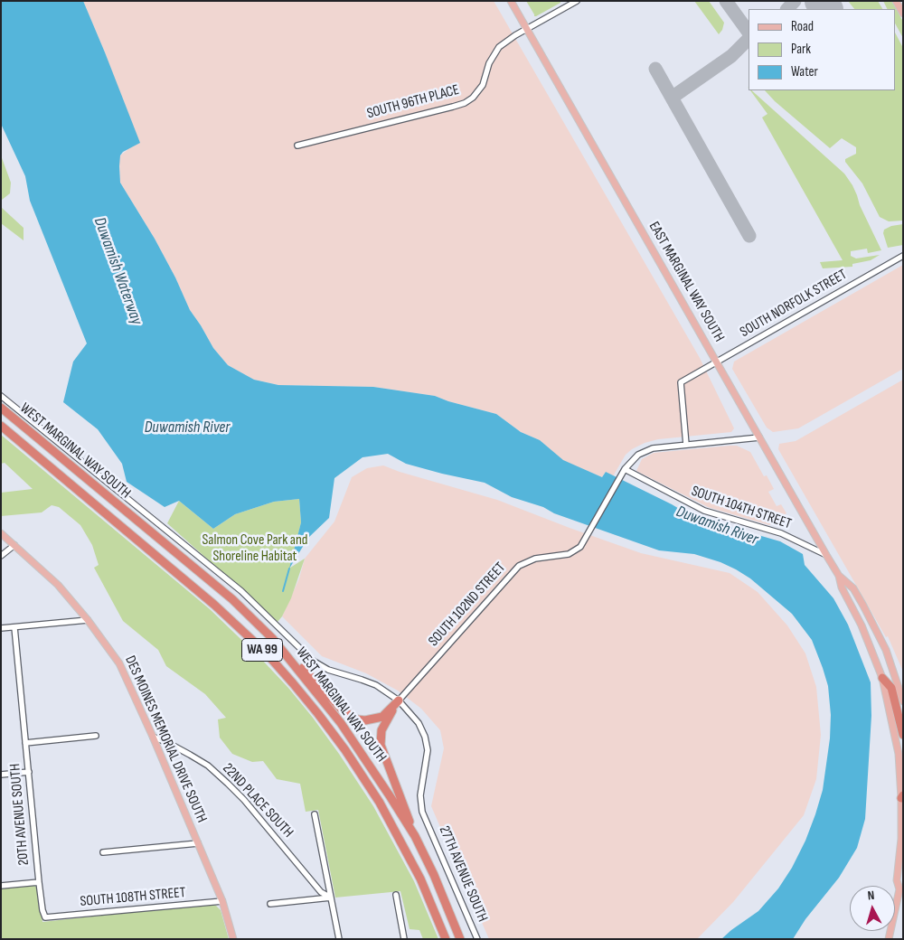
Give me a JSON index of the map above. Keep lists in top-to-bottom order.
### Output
{
  "streets": {
    "highway": ["WEST MARGINAL WAY SOUTH", "WA 99"],
    "main road": ["EAST MARGINAL WAY SOUTH", "DES MOINES MEMORIAL DRIVE SOUTH"],
    "street": [
      "SOUTH 96TH PLACE",
      "SOUTH NORFOLK STREET",
      "SOUTH 104TH STREET",
      "SOUTH 102ND STREET",
      "22ND PLACE SOUTH",
      "20TH AVENUE SOUTH",
      "27TH AVENUE SOUTH",
      "SOUTH 108TH STREET"
    ]
  },
  "crossings": [
    ["SOUTH 96TH PLACE", "EAST MARGINAL WAY SOUTH"],
    ["EAST MARGINAL WAY SOUTH", "SOUTH NORFOLK STREET"],
    ["EAST MARGINAL WAY SOUTH", "SOUTH 104TH STREET"],
    ["EAST MARGINAL WAY SOUTH", "SOUTH 102ND STREET"],
    ["SOUTH NORFOLK STREET", "SOUTH 102ND STREET"],
    ["SOUTH 104TH STREET", "SOUTH 102ND STREET"],
    ["SOUTH 102ND STREET", "27TH AVENUE SOUTH"],
    ["DES MOINES MEMORIAL DRIVE SOUTH", "22ND PLACE SOUTH"],
    ["DES MOINES MEMORIAL DRIVE SOUTH", "SOUTH 108TH STREET"],
    ["20TH AVENUE SOUTH", "SOUTH 108TH STREET"]
  ],
  "water": ["Duwamish Waterway", "Duwamish River"],
  "parks": ["Salmon Cove Park and Shoreline Habitat"],
  "legend": ["Road", "Park", "Water"],
  "north": "top"
}
